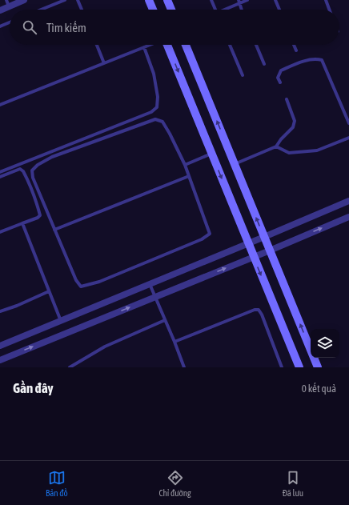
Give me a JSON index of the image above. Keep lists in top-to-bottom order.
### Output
{
  "page": {
    "search": "Tìm kiếm",
    "heading": ["Gần đây", "0 kết quả"],
    "nav": ["Bản đồ", "Chỉ đường", "Đã lưu"]
  }
}
